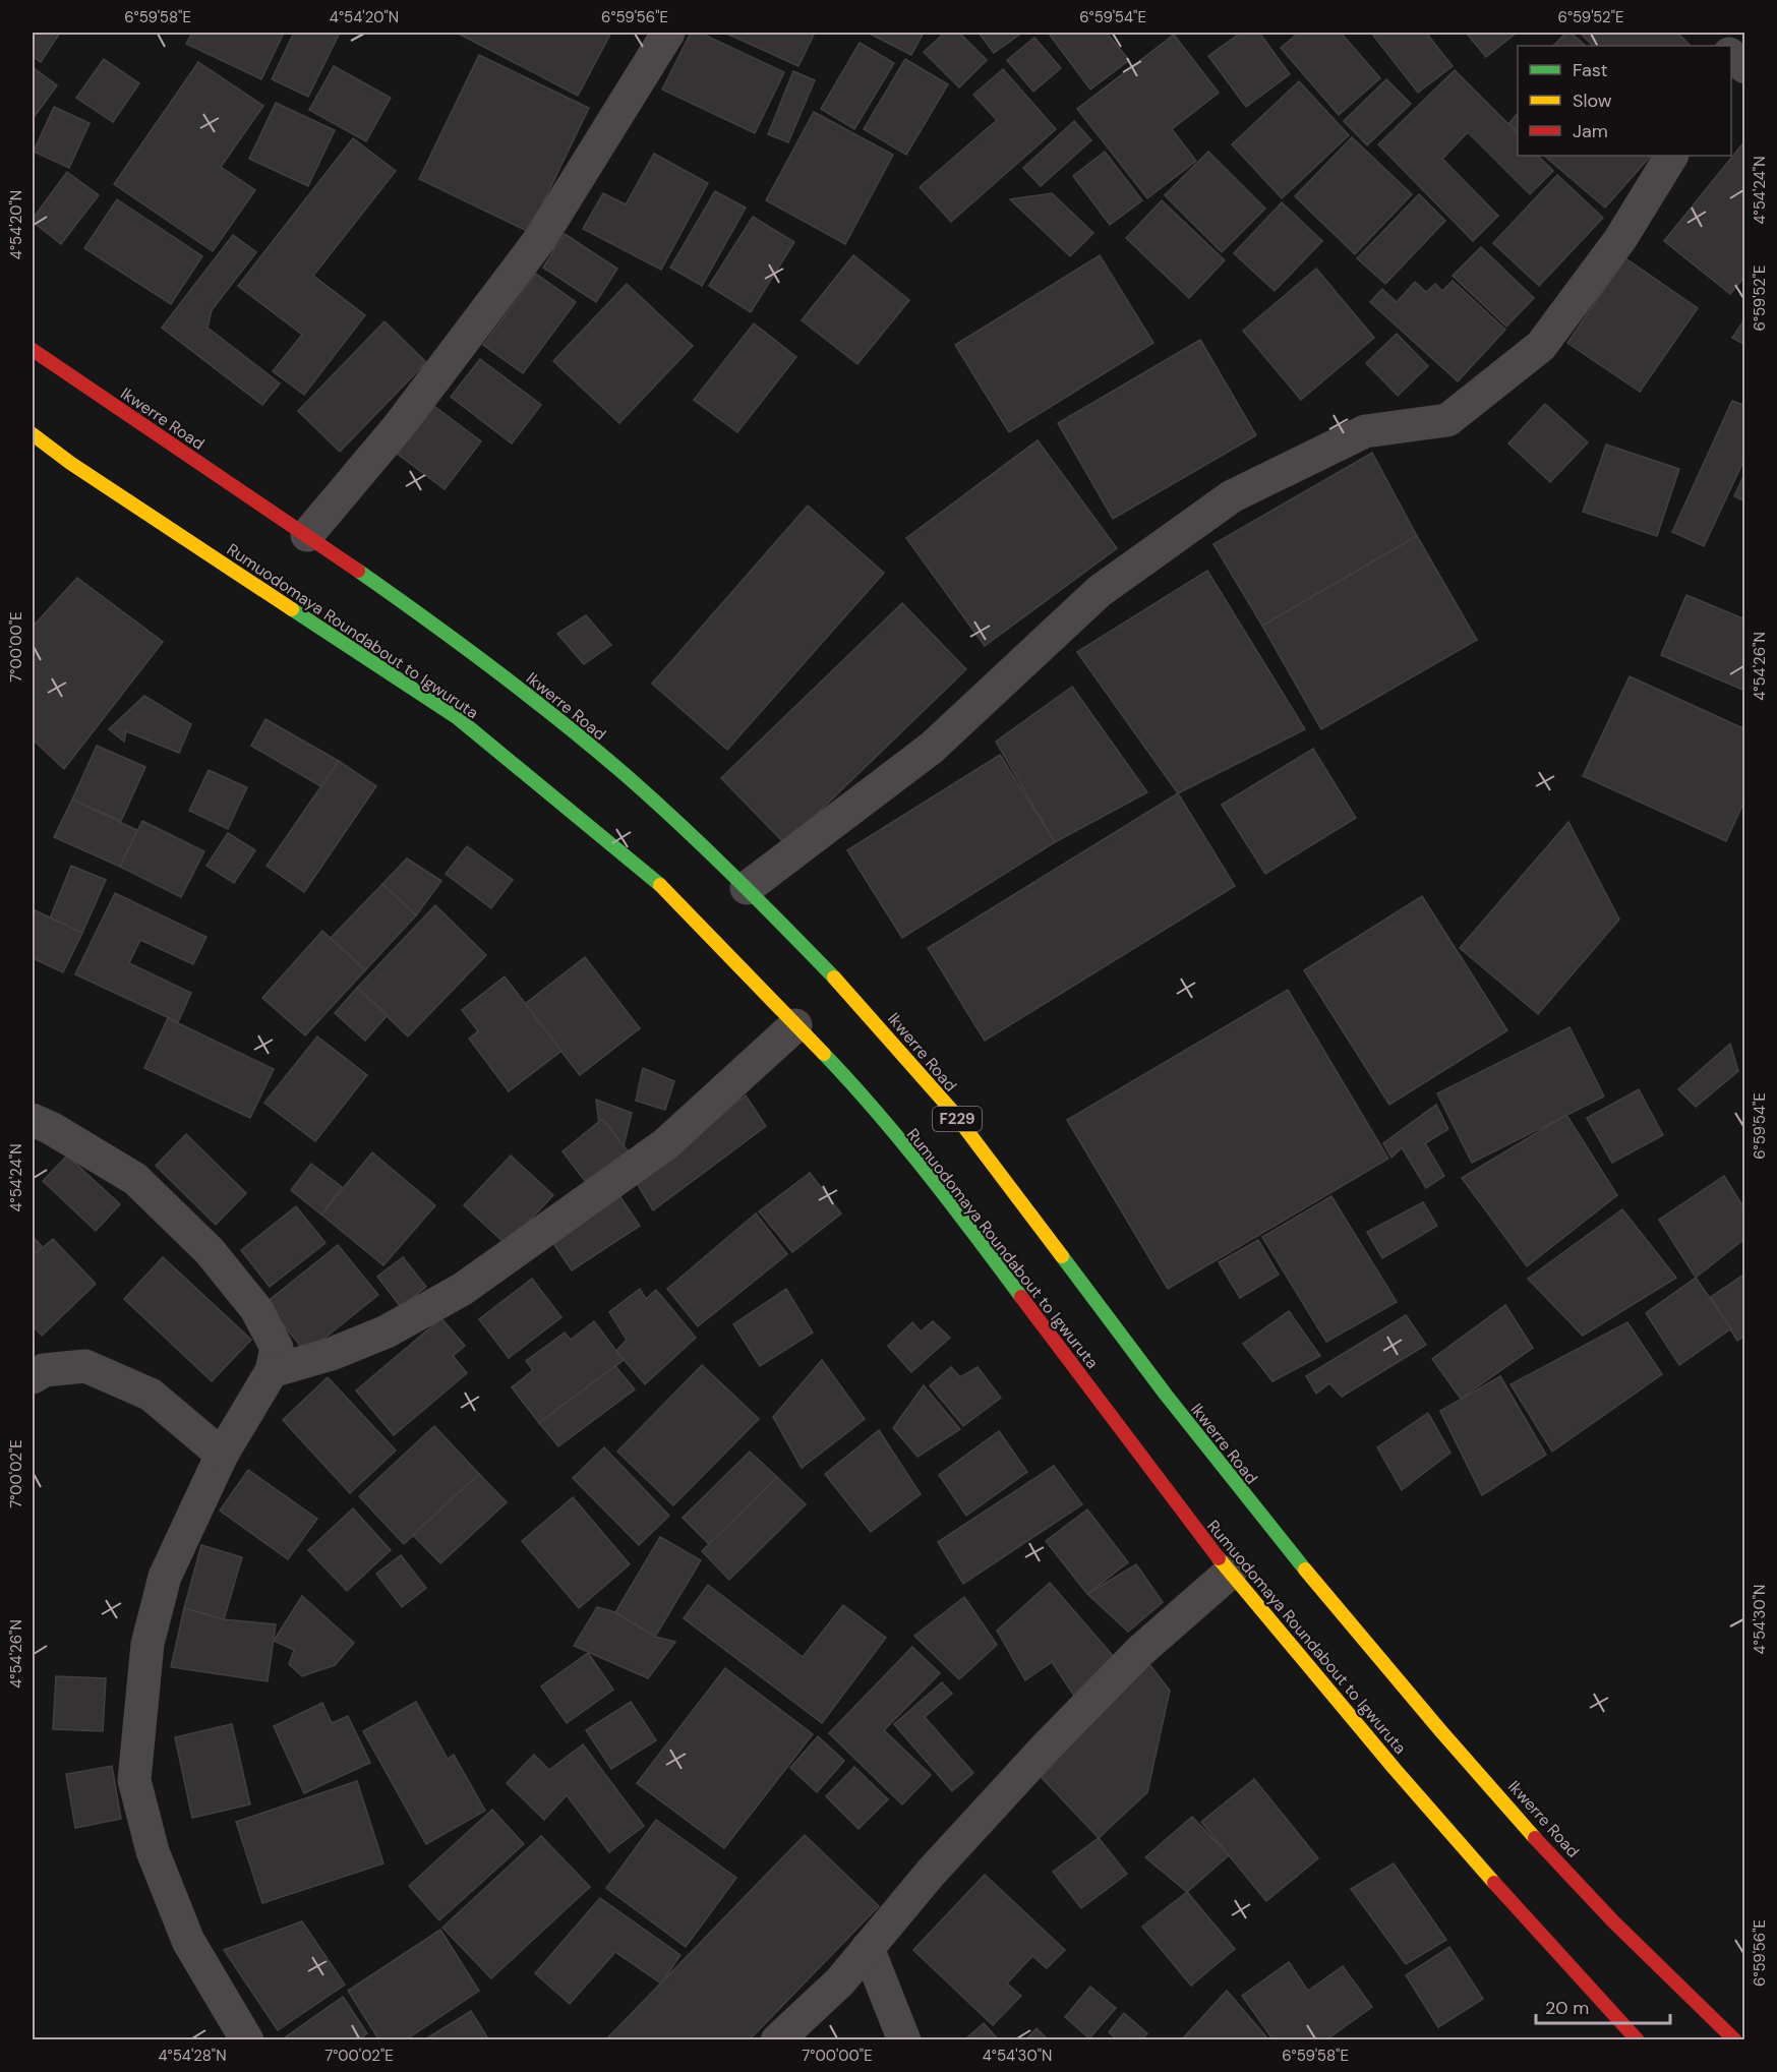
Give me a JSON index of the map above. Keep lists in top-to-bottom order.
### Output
{
  "streets": {
    "main road": ["Ikwerre Road", "Rumuodomaya Roundabout to Igwuruta", "F229"]
  },
  "legend": ["Fast", "Slow", "Jam"],
  "scale_bar": "20 m",
  "coordinates": [
    "6°59'58\"E",
    "4°54'20\"N",
    "6°59'56\"E",
    "6°59'54\"E",
    "6°59'52\"E",
    "4°54'24\"N",
    "7°00'00\"E",
    "4°54'26\"N",
    "7°00'02\"E",
    "4°54'30\"N",
    "4°54'28\"N"
  ]
}
